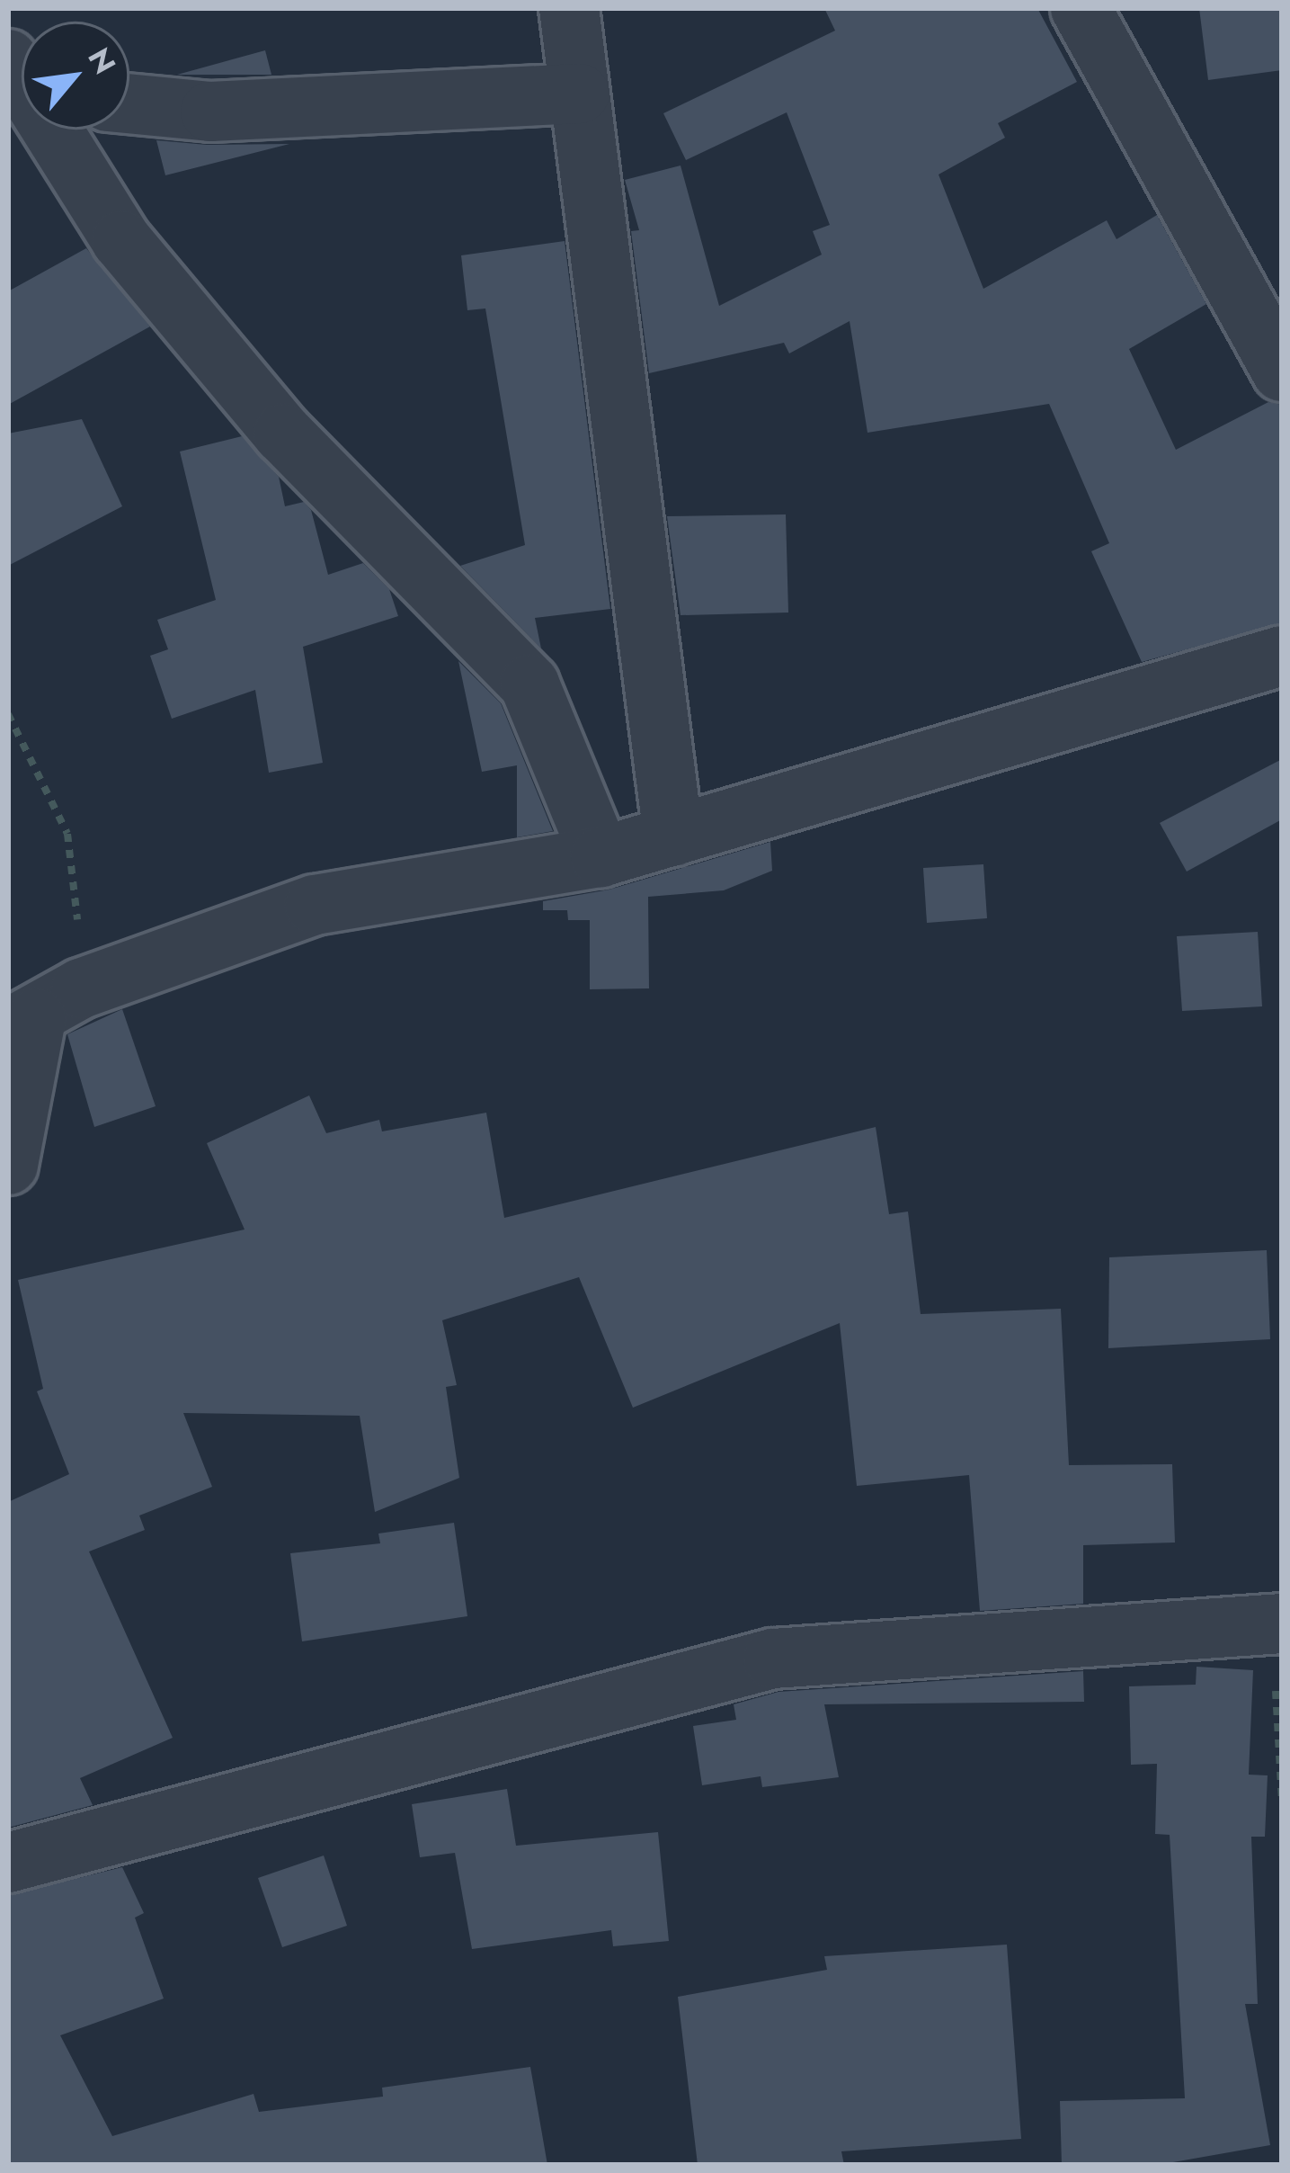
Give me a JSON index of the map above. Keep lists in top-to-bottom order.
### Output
{
  "north": "top right"
}
